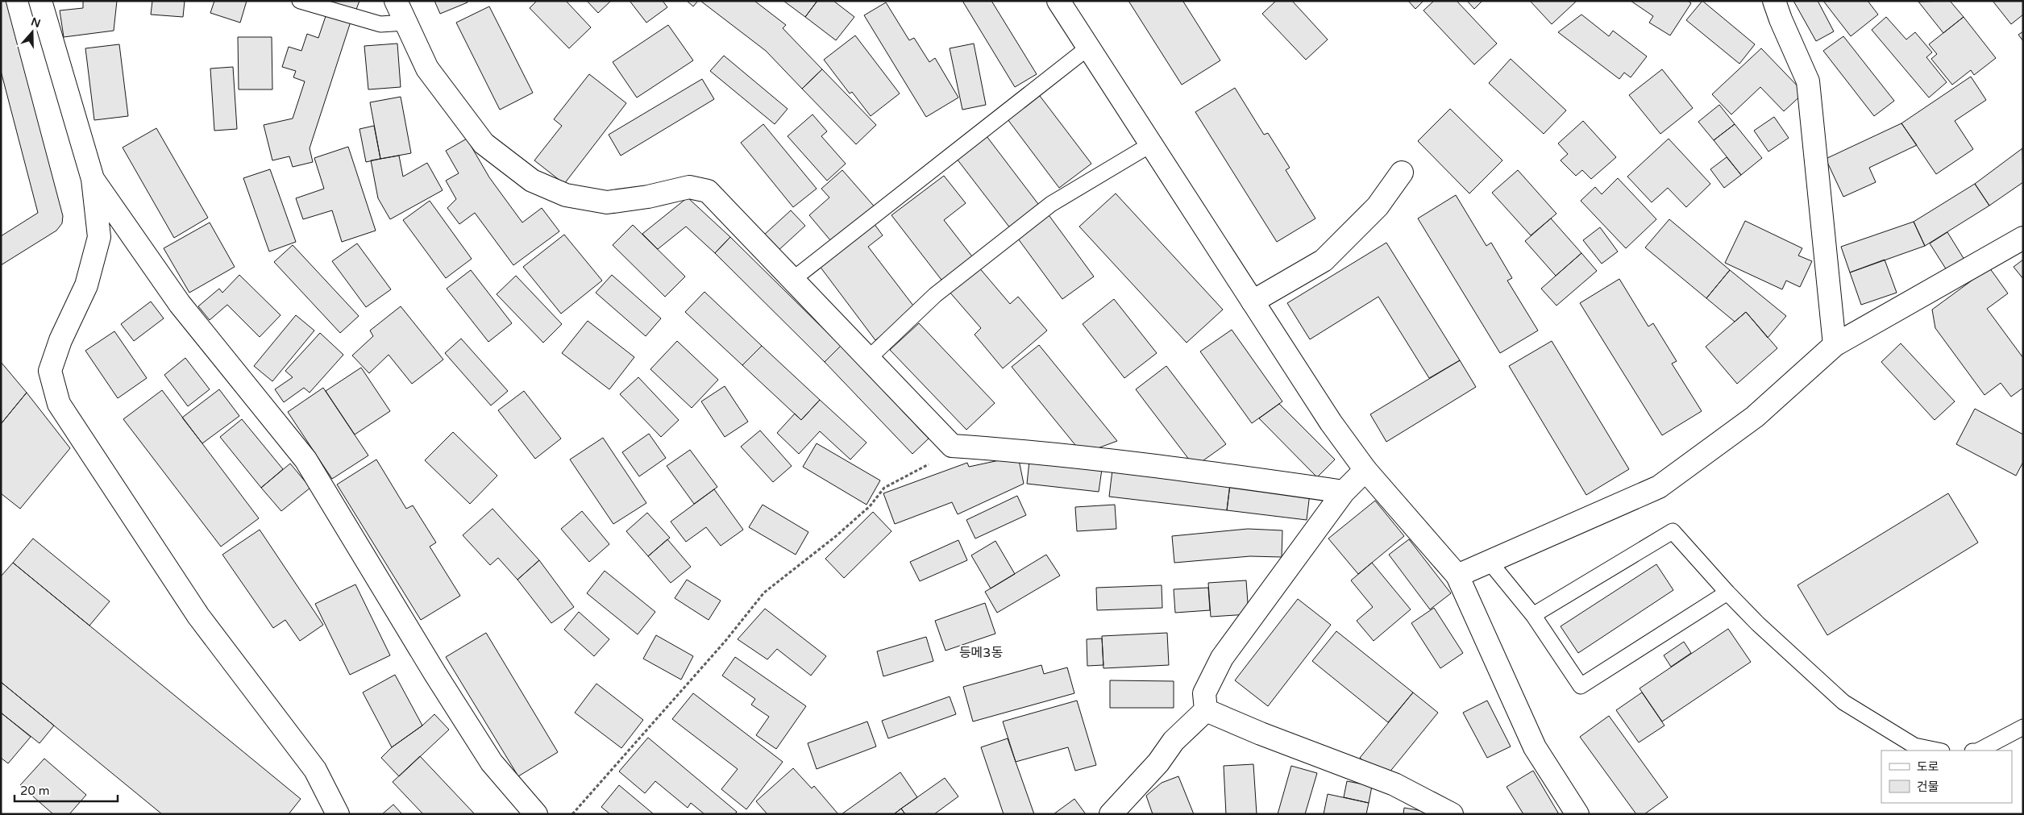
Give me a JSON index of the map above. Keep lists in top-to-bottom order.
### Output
{
  "districts": ["등메3동"],
  "legend": ["도로", "건물"],
  "scale_bar": "20 m",
  "north": "top"
}
